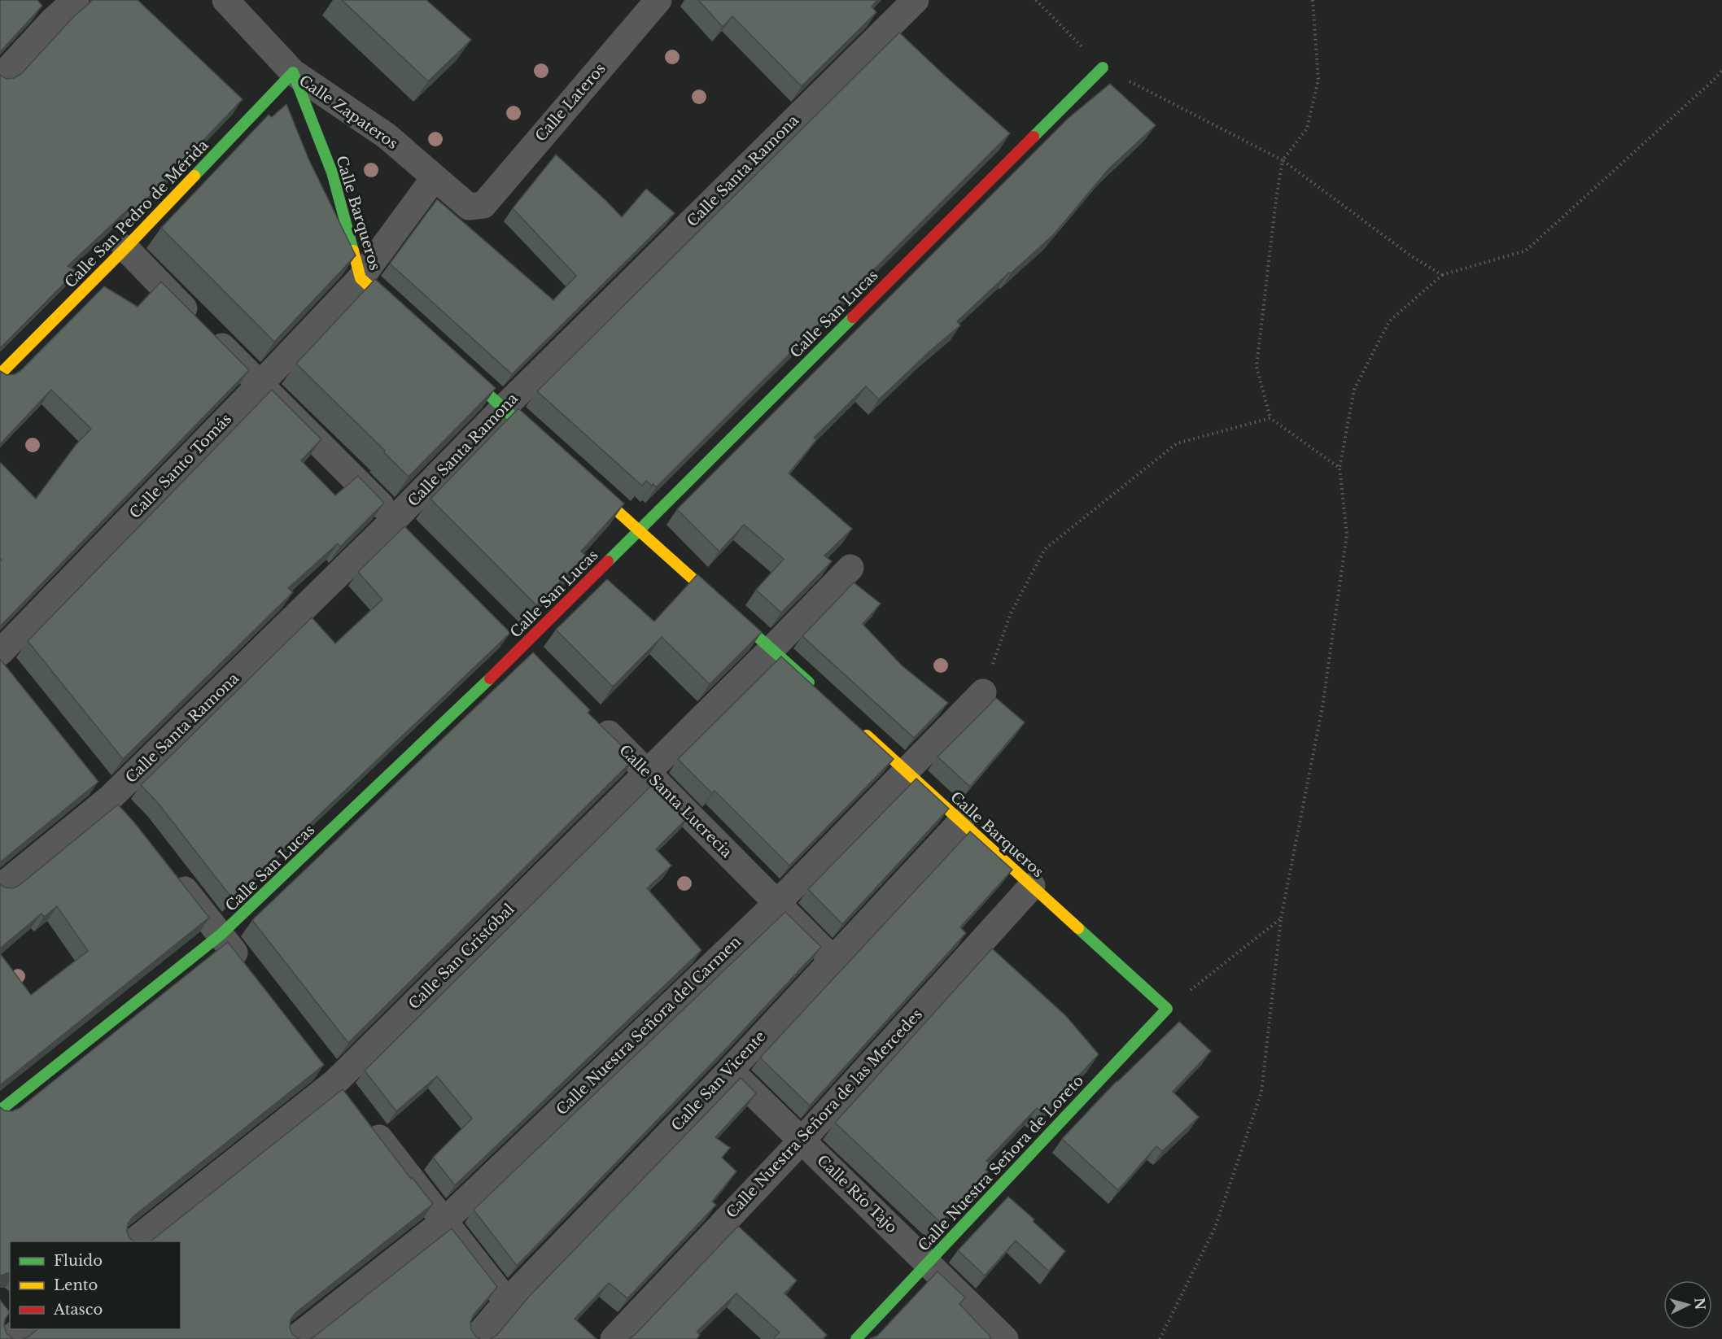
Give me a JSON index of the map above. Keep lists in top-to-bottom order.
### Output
{
  "streets": {
    "street": [
      "Calle Lateros",
      "Calle Zapateros",
      "Calle Santa Ramona",
      "Calle Barqueros",
      "Calle San Pedro de Mérida",
      "Calle San Lucas",
      "Calle Santo Tomás",
      "Calle Santa Lucrecia",
      "Calle San Cristóbal",
      "Calle Nuestra Señora del Carmen",
      "Calle San Vicente",
      "Calle Nuestra Señora de las Mercedes",
      "Calle Nuestra Señora de Loreto",
      "Calle Río Tajo"
    ]
  },
  "crossings": [
    ["Calle Lateros", "Calle Zapateros"],
    ["Calle Zapateros", "Calle Barqueros"],
    ["Calle Zapateros", "Calle San Pedro de Mérida"],
    ["Calle Zapateros", "Calle Santo Tomás"],
    ["Calle Barqueros", "Calle San Pedro de Mérida"],
    ["Calle Barqueros", "Calle Santo Tomás"],
    ["Calle Barqueros", "Calle Nuestra Señora del Carmen"],
    ["Calle Barqueros", "Calle San Vicente"],
    ["Calle Barqueros", "Calle Nuestra Señora de las Mercedes"],
    ["Calle Barqueros", "Calle Nuestra Señora de Loreto"],
    ["Calle Santa Lucrecia", "Calle San Cristóbal"],
    ["Calle Santa Lucrecia", "Calle Nuestra Señora del Carmen"],
    ["Calle Santa Lucrecia", "Calle San Vicente"],
    ["Calle San Vicente", "Calle Río Tajo"],
    ["Calle Nuestra Señora de las Mercedes", "Calle Río Tajo"],
    ["Calle Nuestra Señora de Loreto", "Calle Río Tajo"]
  ],
  "legend": ["Fluido", "Lento", "Atasco"],
  "north": "right"
}
